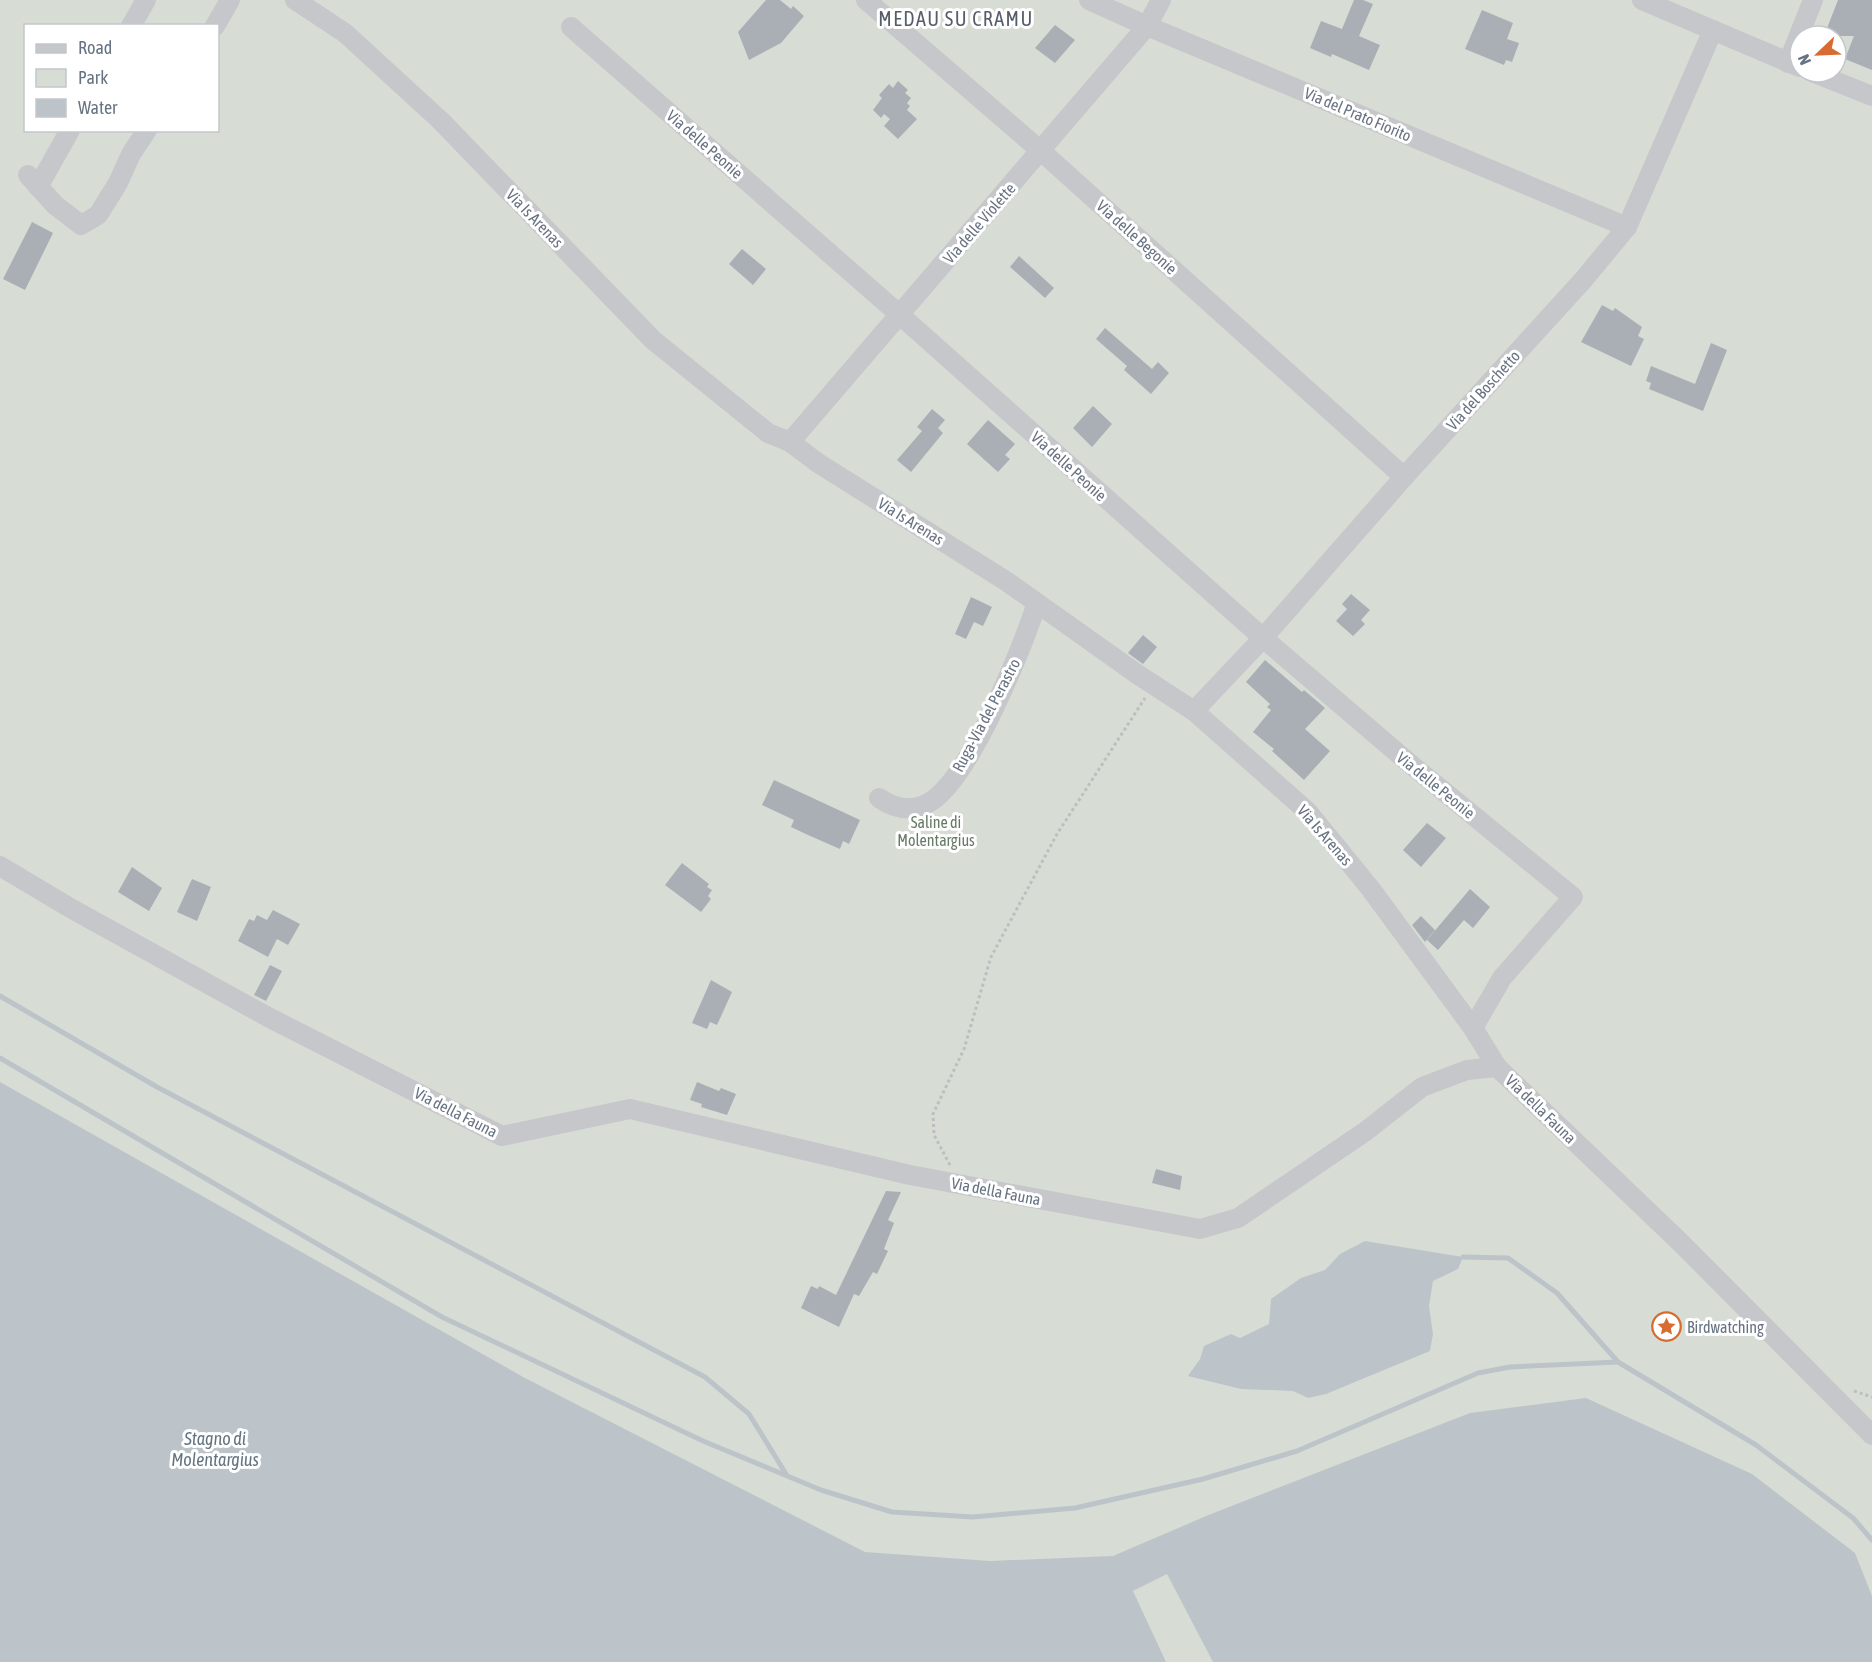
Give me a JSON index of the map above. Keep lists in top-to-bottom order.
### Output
{
  "streets": {
    "street": [
      "Via del Prato Fiorito",
      "Via delle Peonie",
      "Via Is Arenas",
      "Via delle Violette",
      "Via delle Begonie",
      "Via del Boschetto",
      "Ruga-Via del Perastro",
      "Via della Fauna"
    ]
  },
  "crossings": [
    ["Via del Prato Fiorito", "Via delle Violette"],
    ["Via del Prato Fiorito", "Via del Boschetto"],
    ["Via delle Peonie", "Via Is Arenas"],
    ["Via delle Peonie", "Via delle Violette"],
    ["Via delle Peonie", "Via del Boschetto"],
    ["Via Is Arenas", "Via delle Violette"],
    ["Via Is Arenas", "Via del Boschetto"],
    ["Via Is Arenas", "Ruga-Via del Perastro"],
    ["Via Is Arenas", "Via della Fauna"],
    ["Via delle Violette", "Via delle Begonie"],
    ["Via delle Begonie", "Via del Boschetto"]
  ],
  "districts": ["MEDAU SU CRAMU"],
  "water": ["Stagno di Molentargius"],
  "parks": ["Saline di Molentargius"],
  "places": {
    "place": ["Birdwatching"]
  },
  "legend": ["Road", "Park", "Water"],
  "north": "bottom left"
}
